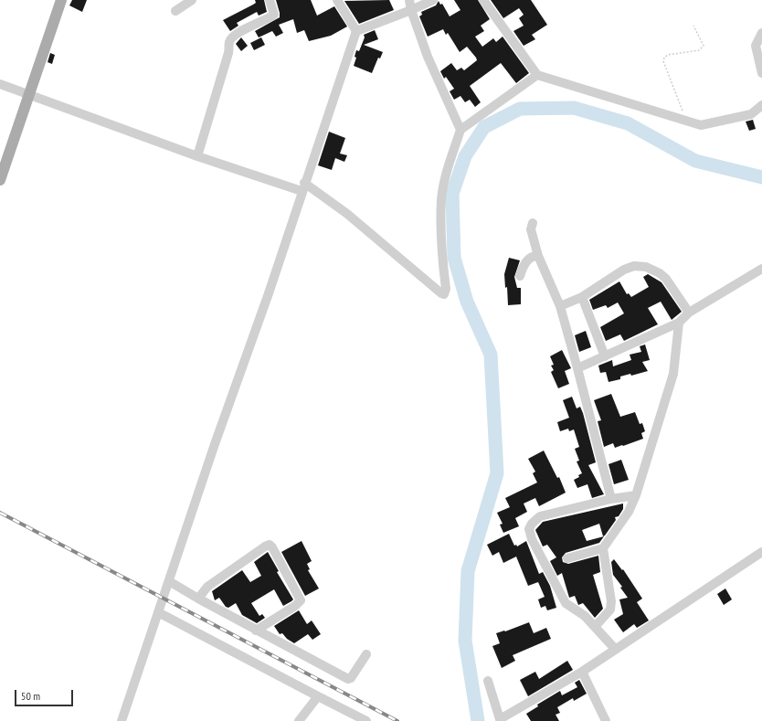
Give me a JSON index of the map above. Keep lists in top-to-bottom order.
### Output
{
  "scale_bar": "50 m"
}
